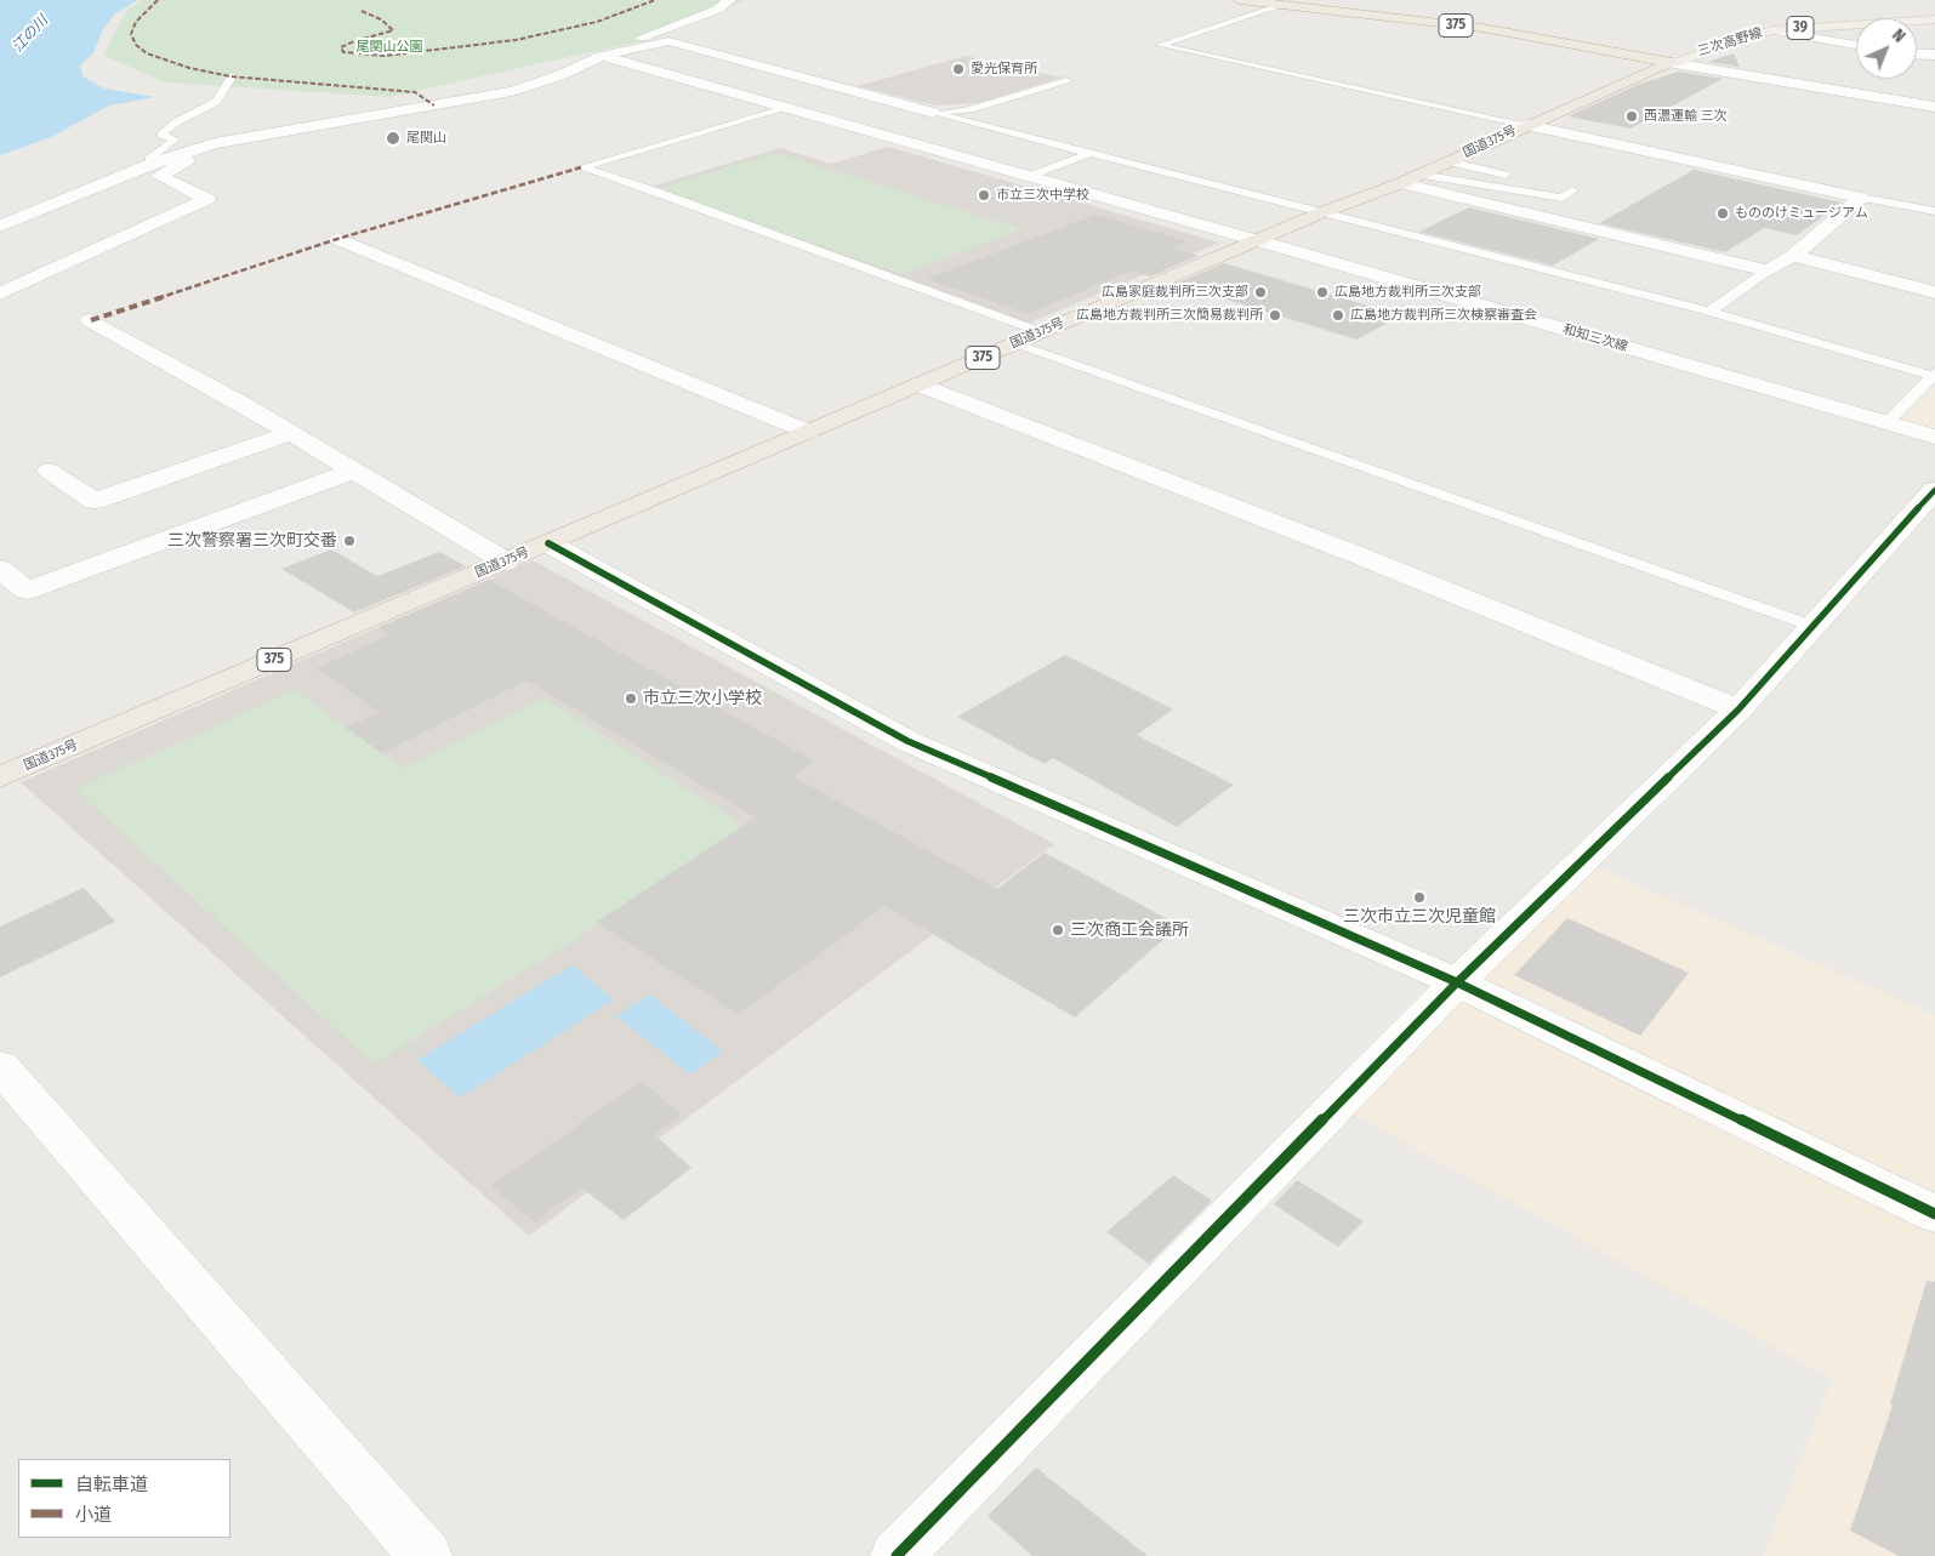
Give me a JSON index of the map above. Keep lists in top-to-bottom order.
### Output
{
  "streets": {
    "highway": ["375", "国道375号"],
    "main road": ["39", "三次高野線"],
    "street": ["和知三次線"]
  },
  "crossings": [
    ["375", "三次高野線"],
    ["375", "国道375号"],
    ["三次高野線", "国道375号"],
    ["国道375号", "和知三次線"]
  ],
  "water": ["江の川"],
  "parks": ["尾関山公園"],
  "places": [
    "愛光保育所",
    "西濃運輸 三次",
    "尾関山",
    "市立三次中学校",
    "もののけミュージアム",
    "広島家庭裁判所三次支部",
    "広島地方裁判所三次支部",
    "広島地方裁判所三次簡易裁判所",
    "広島地方裁判所三次検察審査会",
    "三次警察署三次町交番",
    "市立三次小学校",
    "三次市立三次児童館",
    "三次商工会議所"
  ],
  "legend": ["自転車道", "小道"],
  "north": "top right"
}
